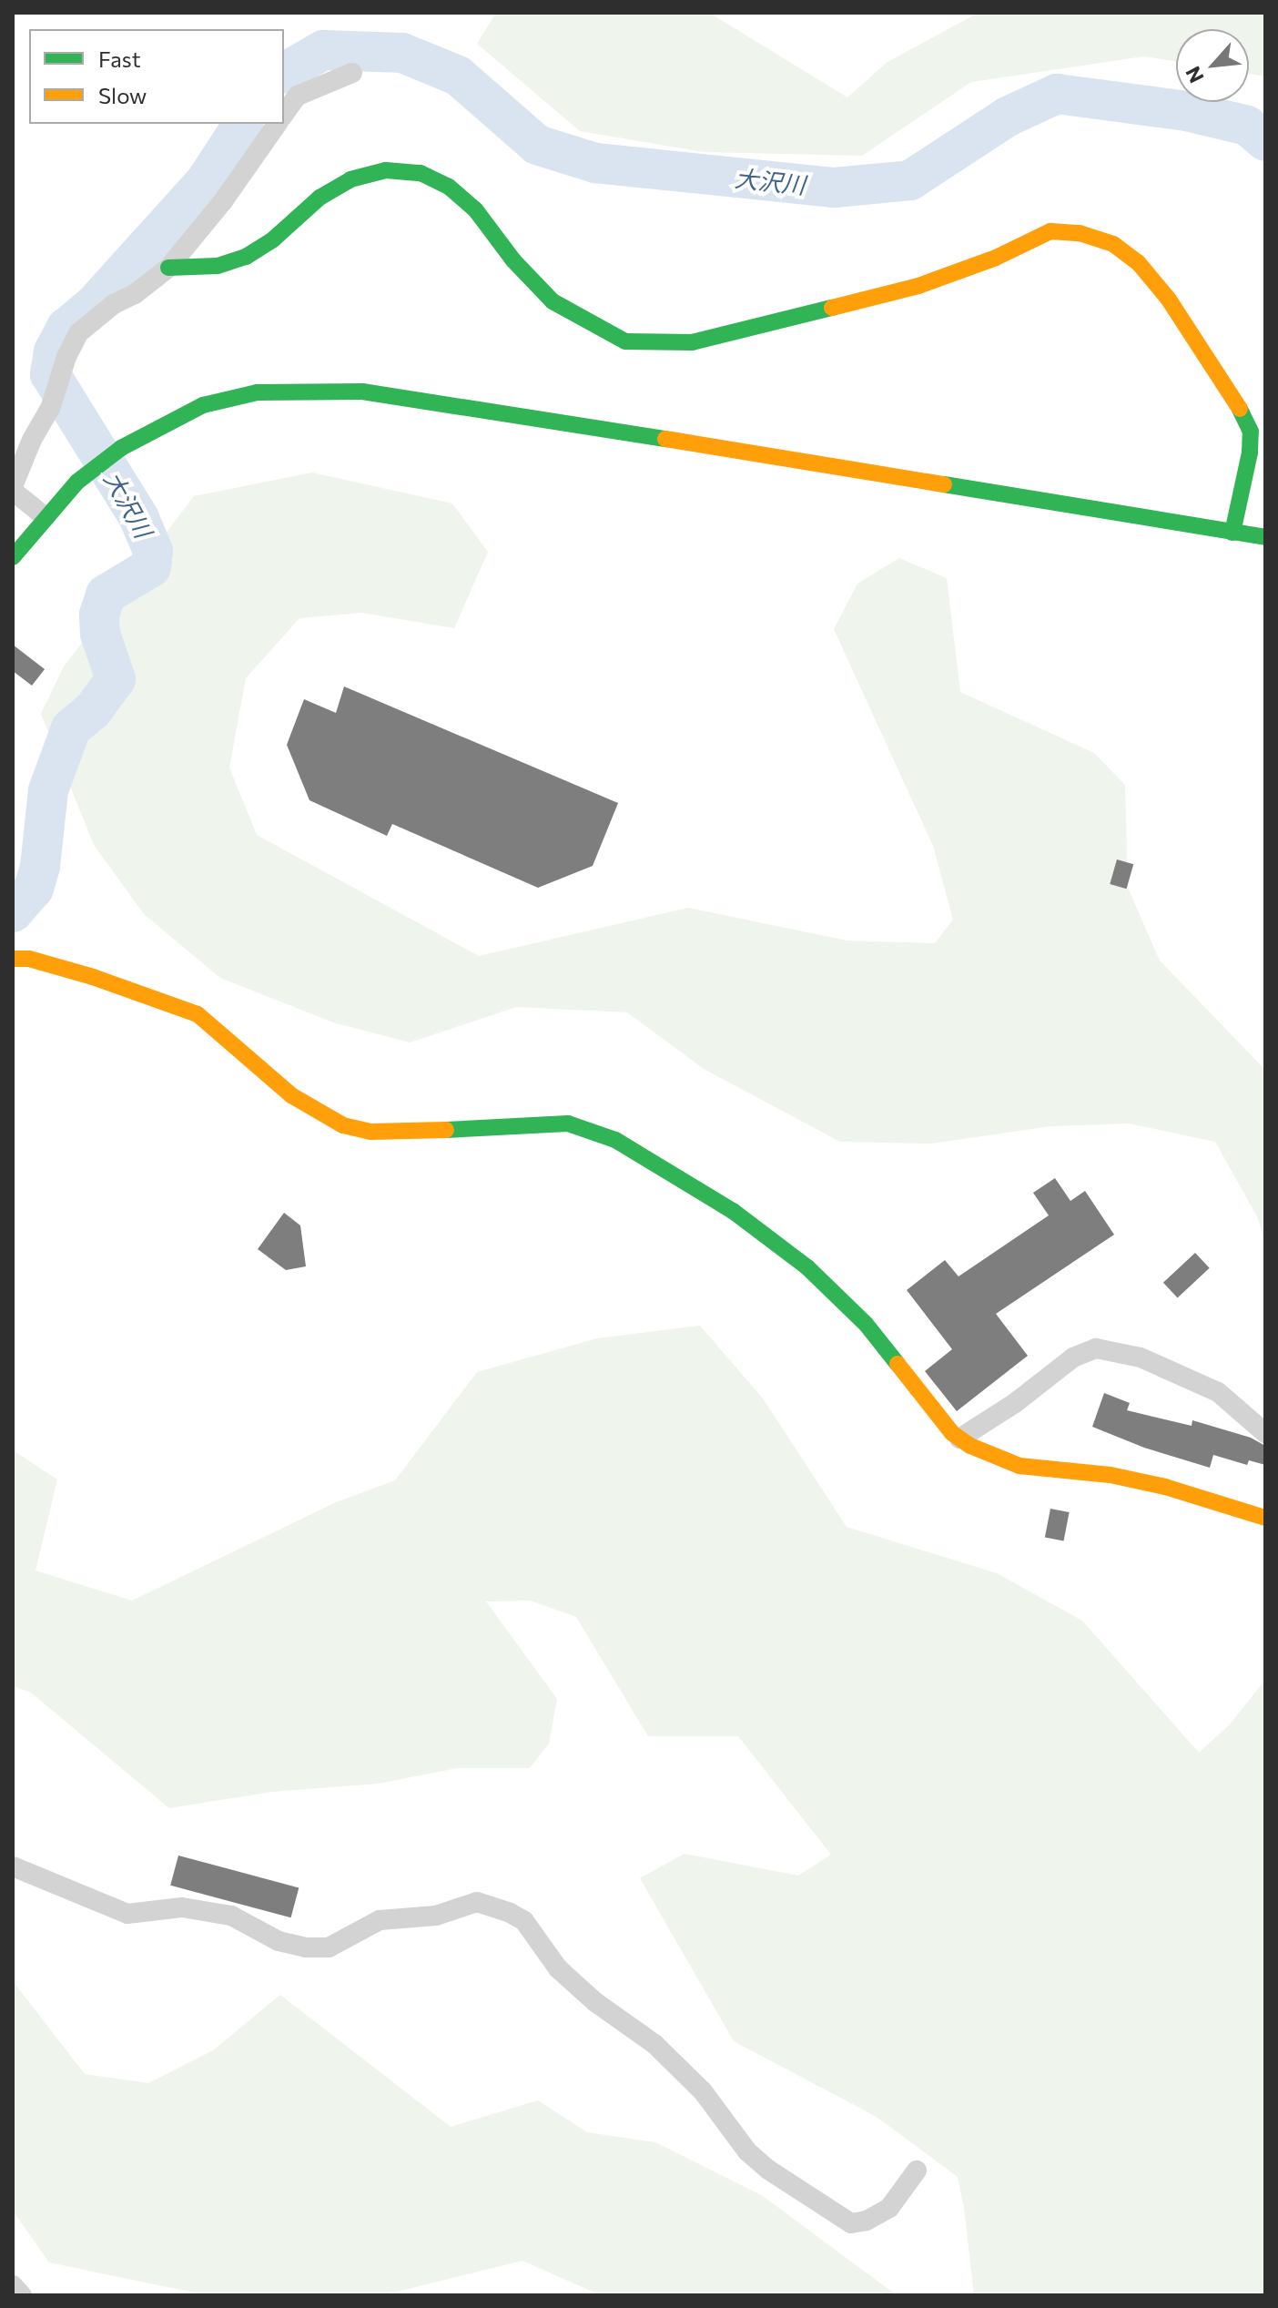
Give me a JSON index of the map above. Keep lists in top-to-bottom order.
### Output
{
  "water": ["大沢川"],
  "legend": ["Fast", "Slow"],
  "north": "bottom left"
}
